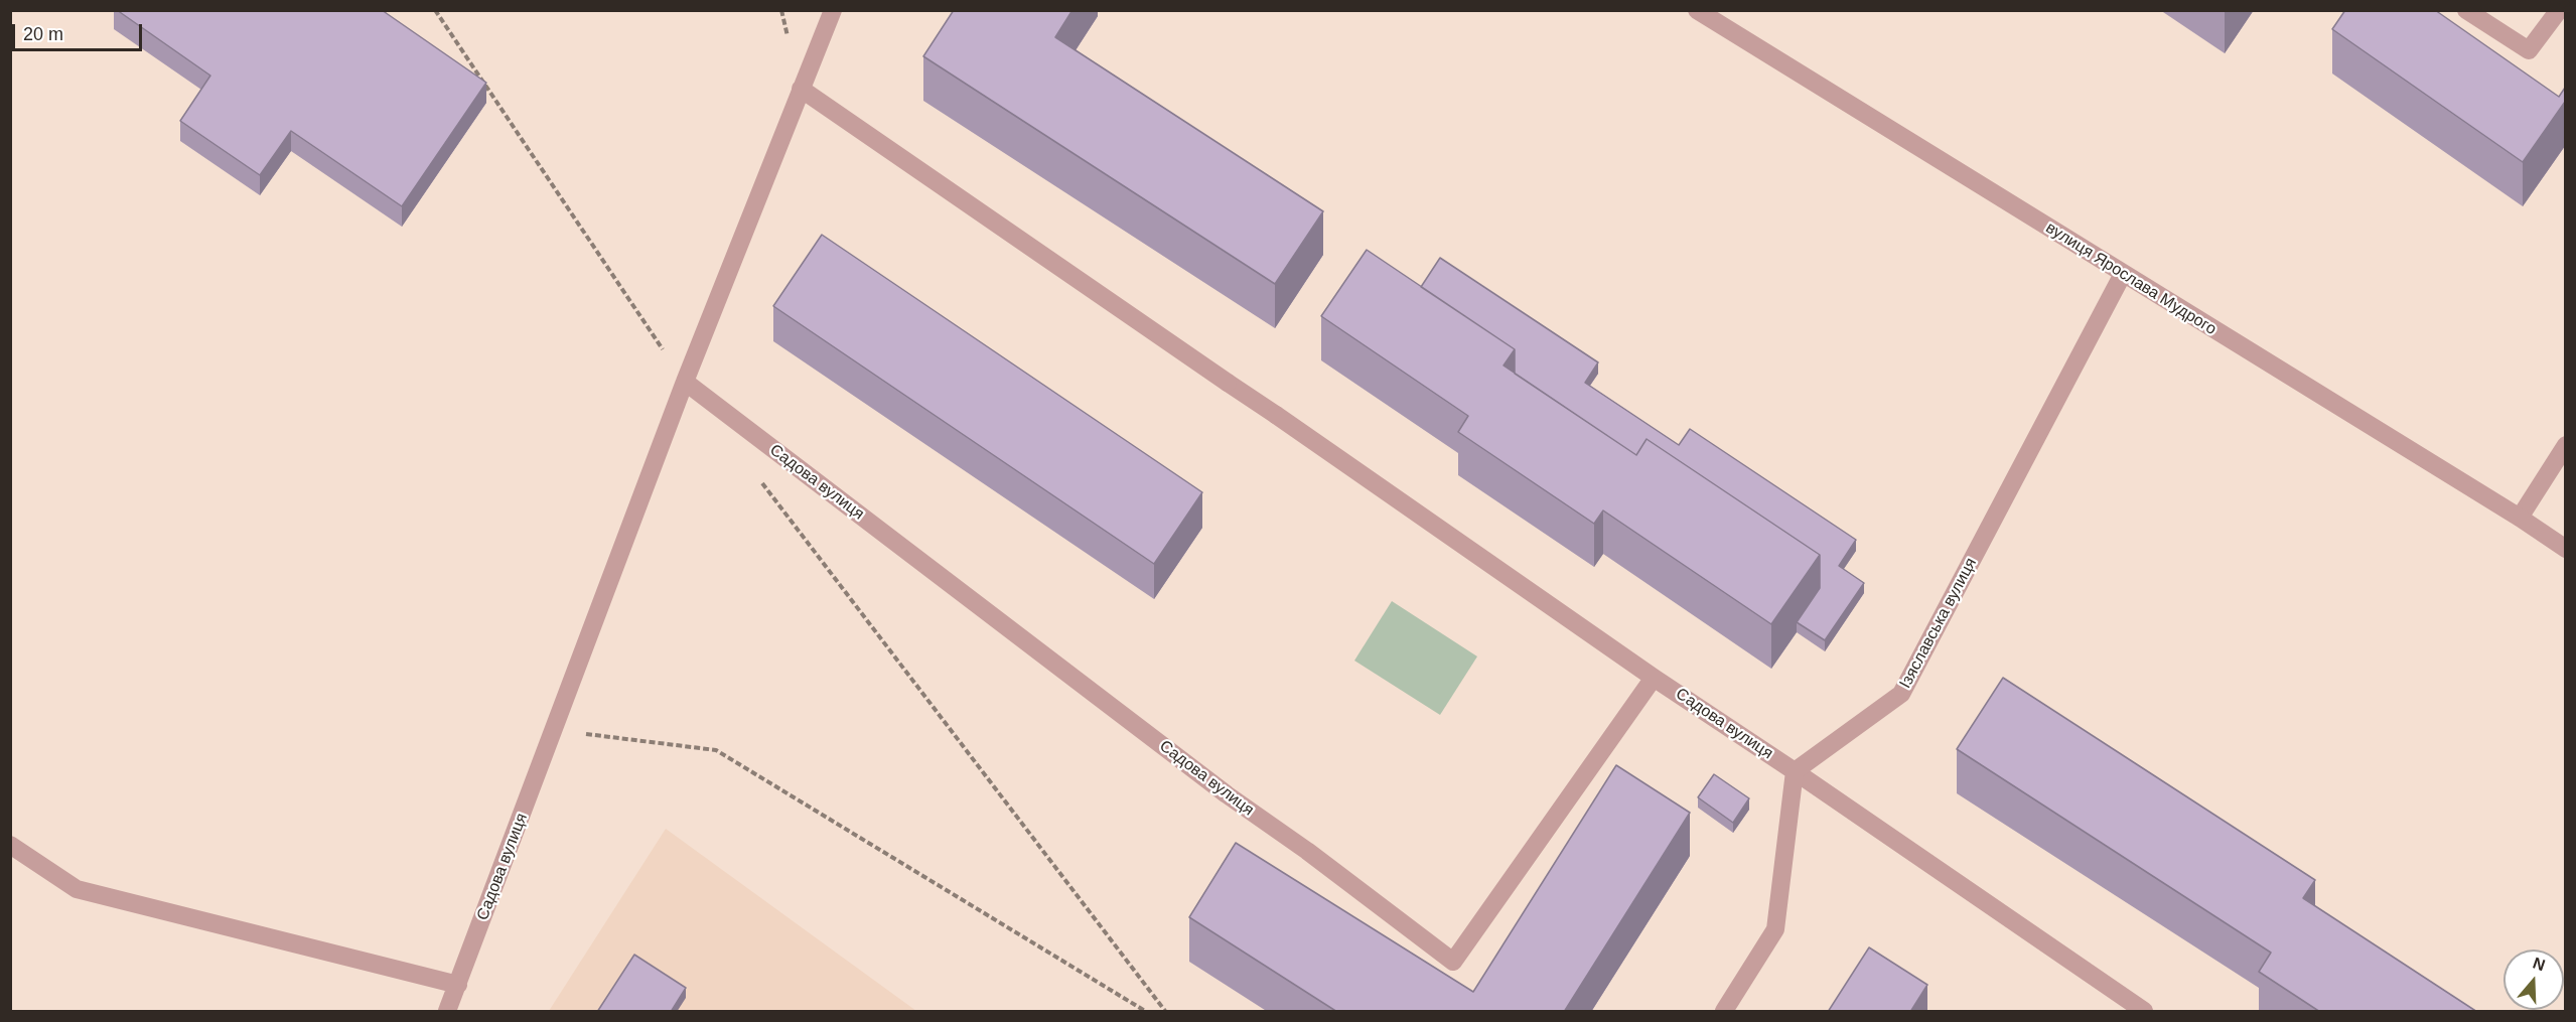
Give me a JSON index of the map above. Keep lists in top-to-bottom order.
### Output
{
  "streets": {
    "street": ["вулиця Ярослава Мудрого", "Садова вулиця", "Ізяславська вулиця"]
  },
  "crossings": [
    ["вулиця Ярослава Мудрого", "Ізяславська вулиця"],
    ["Садова вулиця", "Ізяславська вулиця"]
  ],
  "scale_bar": "20 m",
  "north": "top"
}
